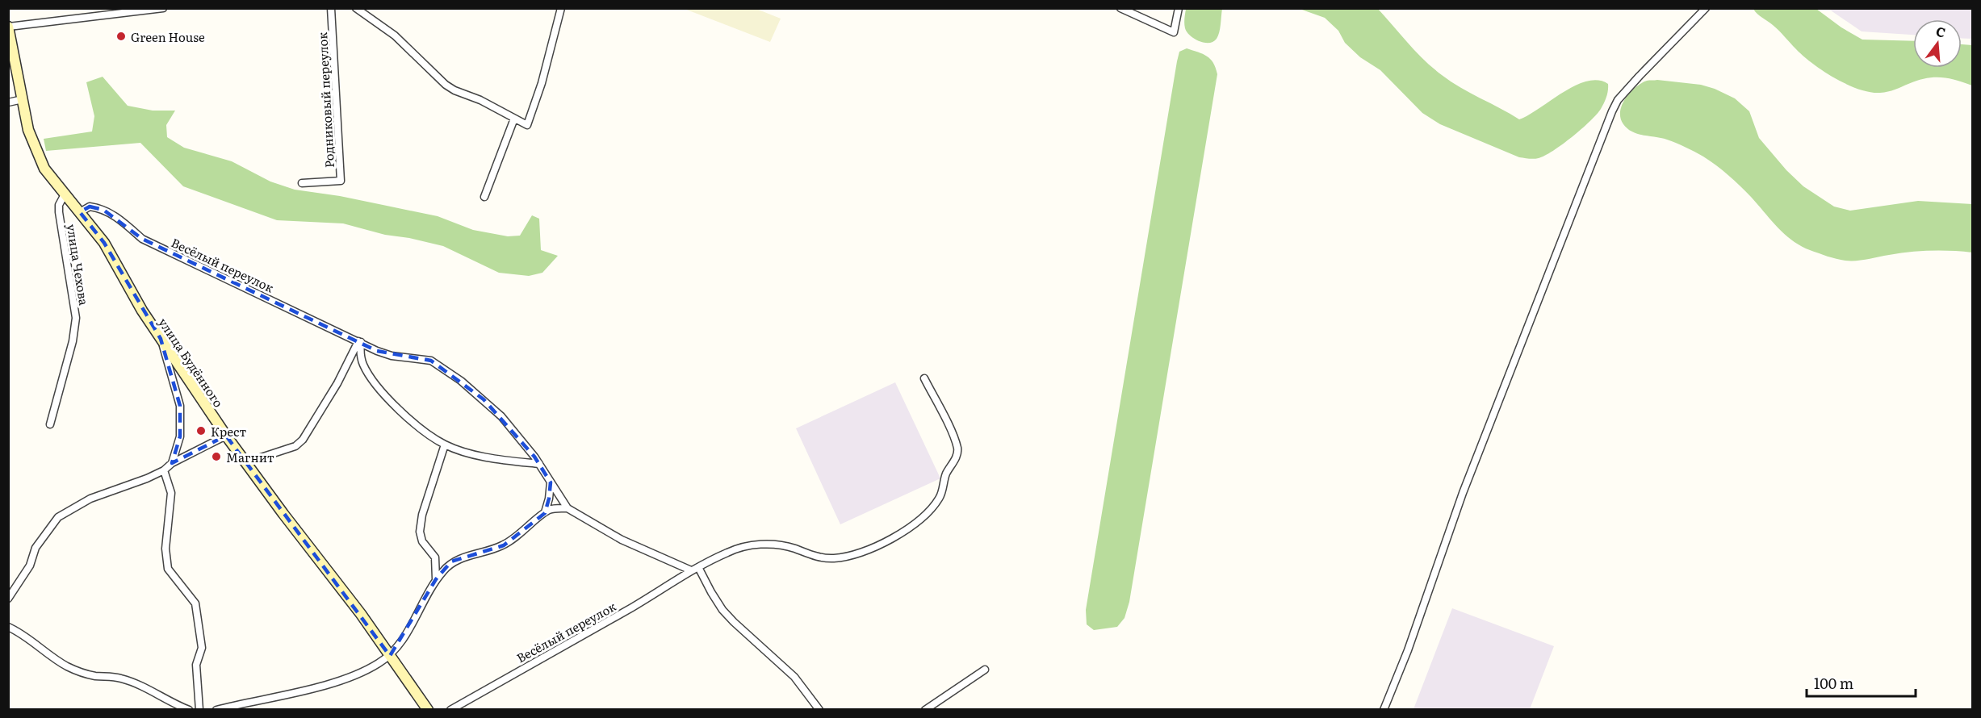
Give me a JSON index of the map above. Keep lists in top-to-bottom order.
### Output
{
  "streets": {
    "main road": ["улица Будённого"],
    "street": ["Родниковый переулок", "улица Чехова", "Весёлый переулок"]
  },
  "crossings": [
    ["улица Чехова", "улица Будённого"],
    ["Весёлый переулок", "улица Будённого"]
  ],
  "places": ["Green House", "Крест", "Магнит"],
  "scale_bar": "100 m",
  "north": "top"
}
